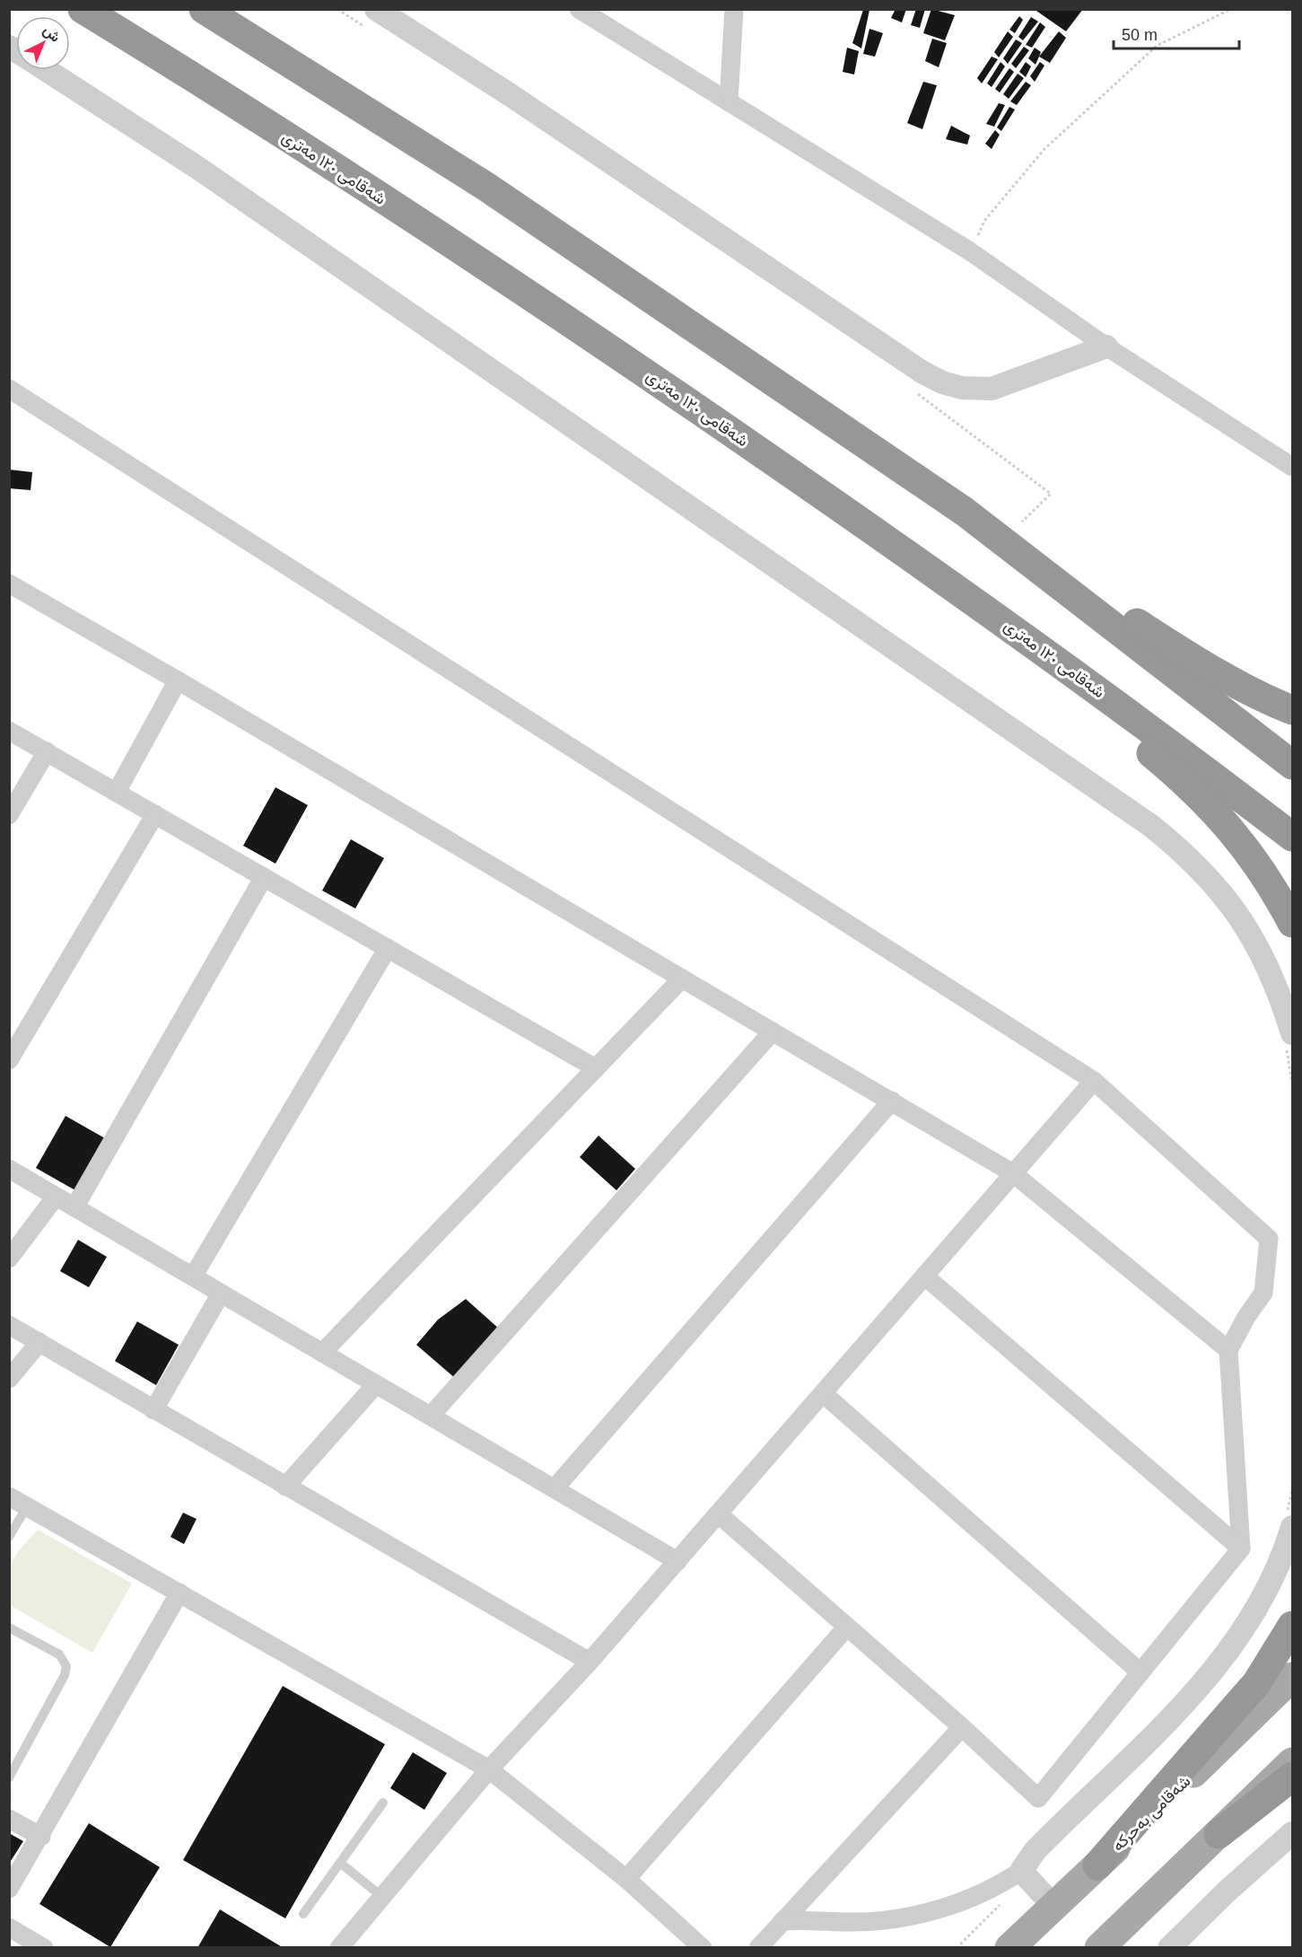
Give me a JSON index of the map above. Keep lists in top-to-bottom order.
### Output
{
  "streets": {
    "highway": ["شەقامی ١٢٠ مەتری"],
    "main road": ["شەقامی بەحرکە"]
  },
  "scale_bar": "50 m",
  "north": "top right"
}
